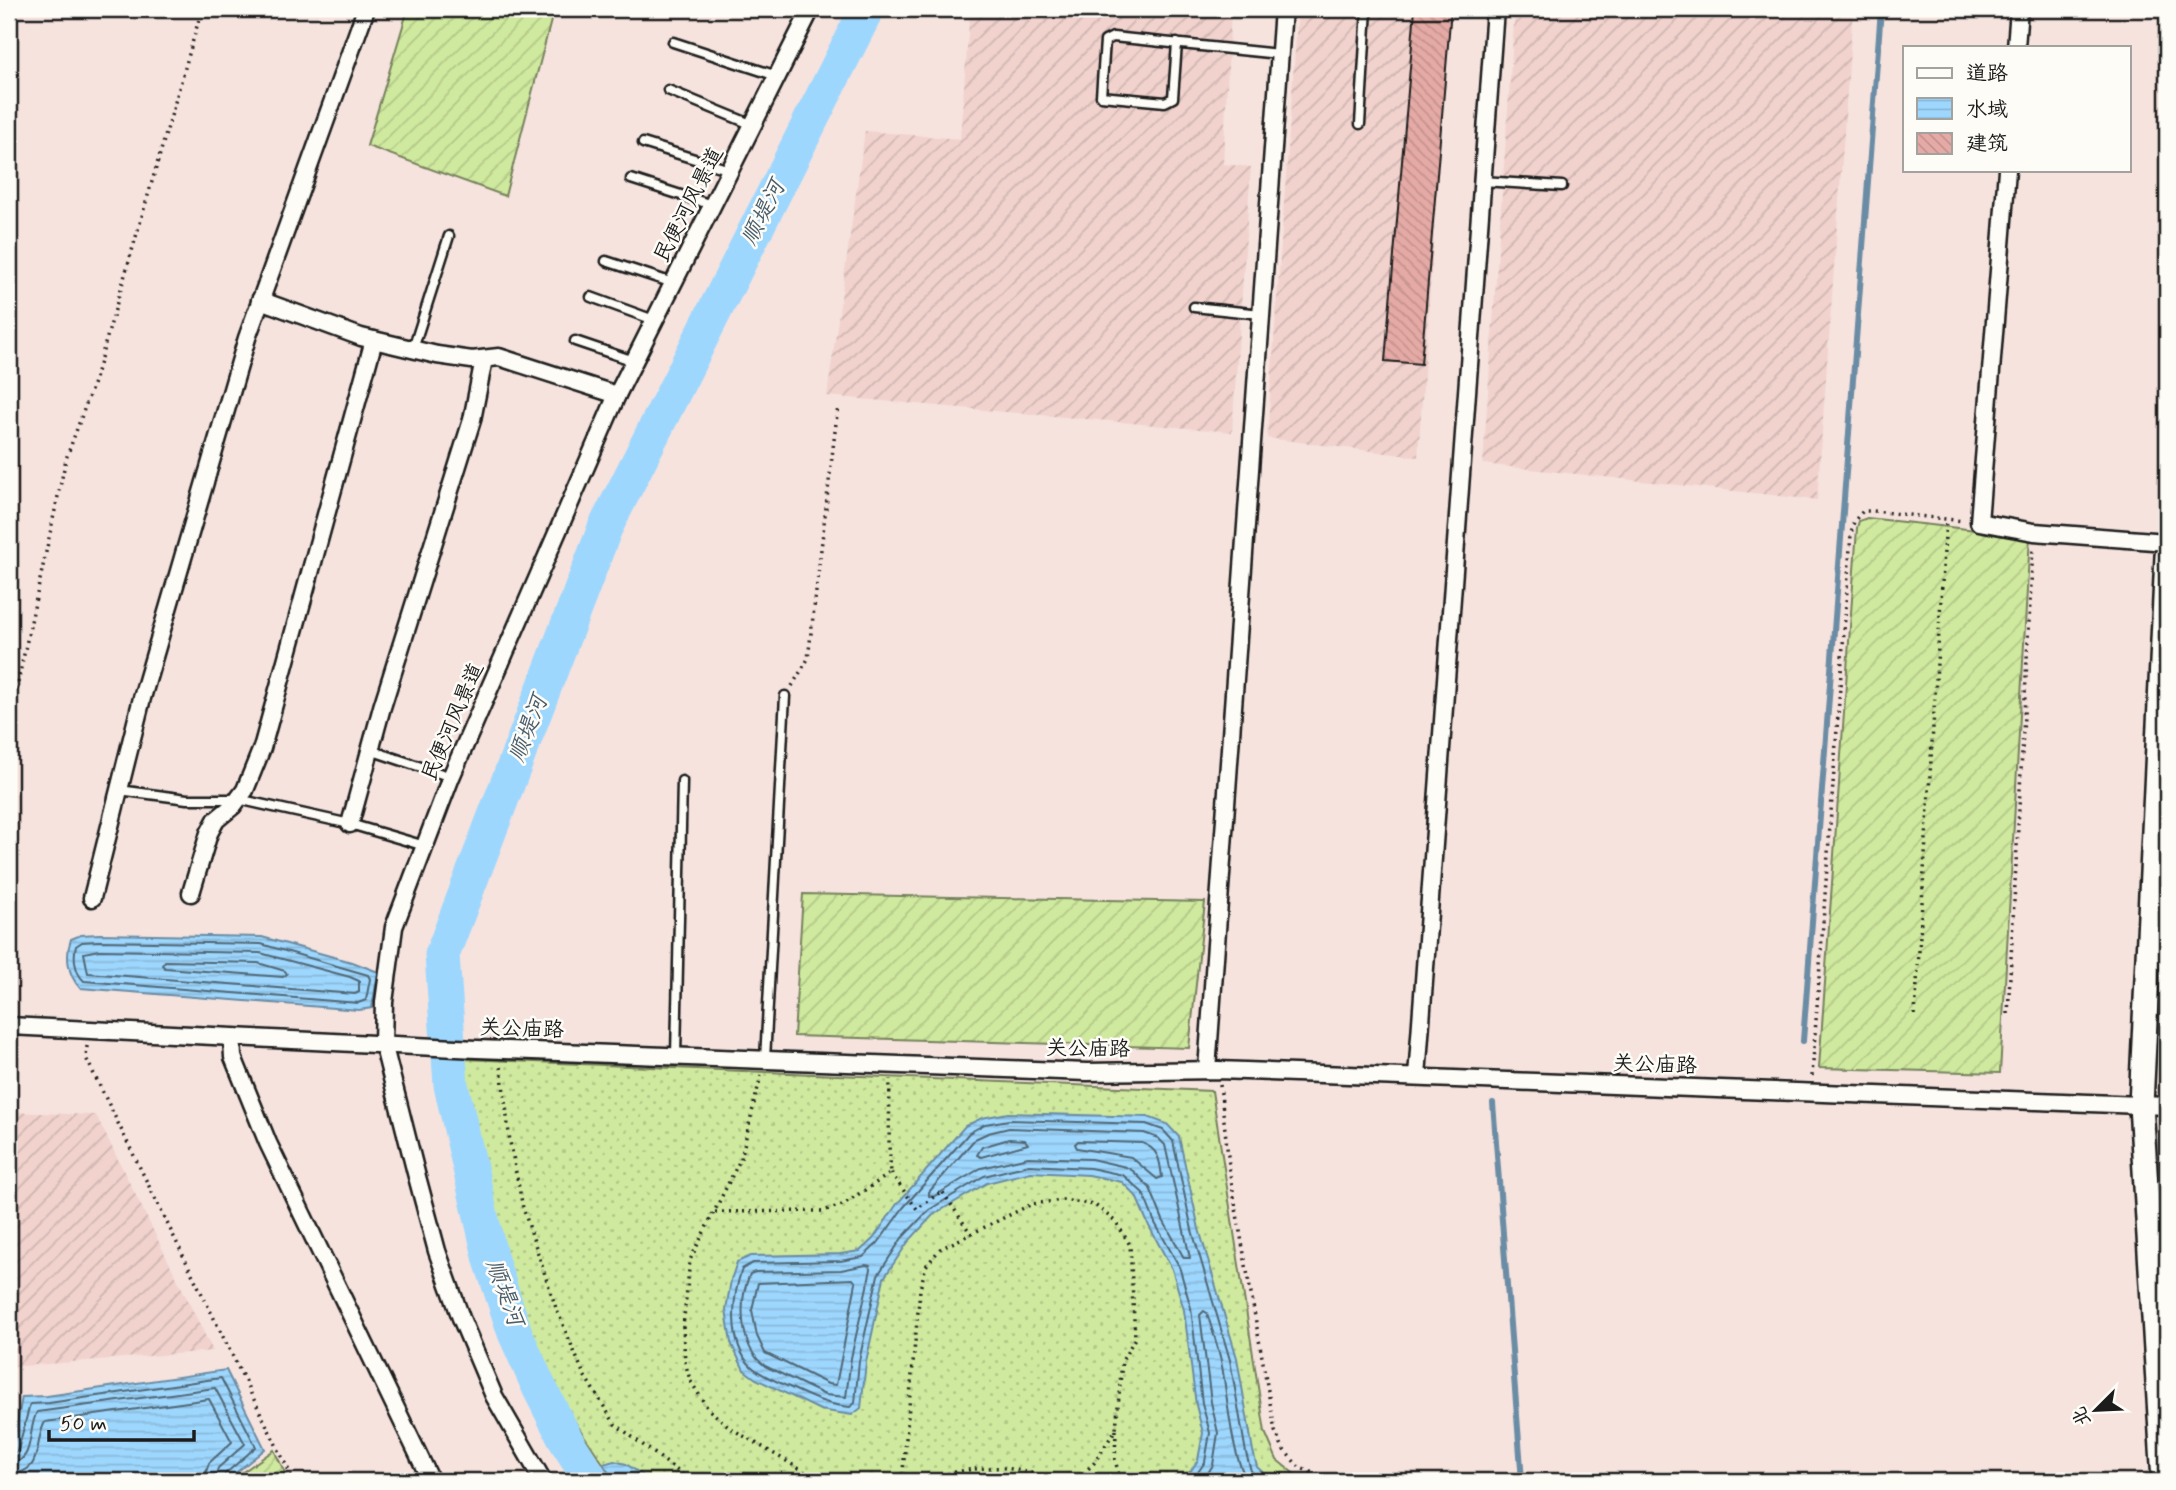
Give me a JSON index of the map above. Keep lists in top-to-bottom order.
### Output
{
  "streets": {
    "street": ["民便河风景道", "关公庙路"]
  },
  "crossings": [
    ["民便河风景道", "关公庙路"]
  ],
  "water": ["顺堤河"],
  "legend": ["道路", "水域", "建筑"],
  "scale_bar": "50 m",
  "north": "bottom left"
}
